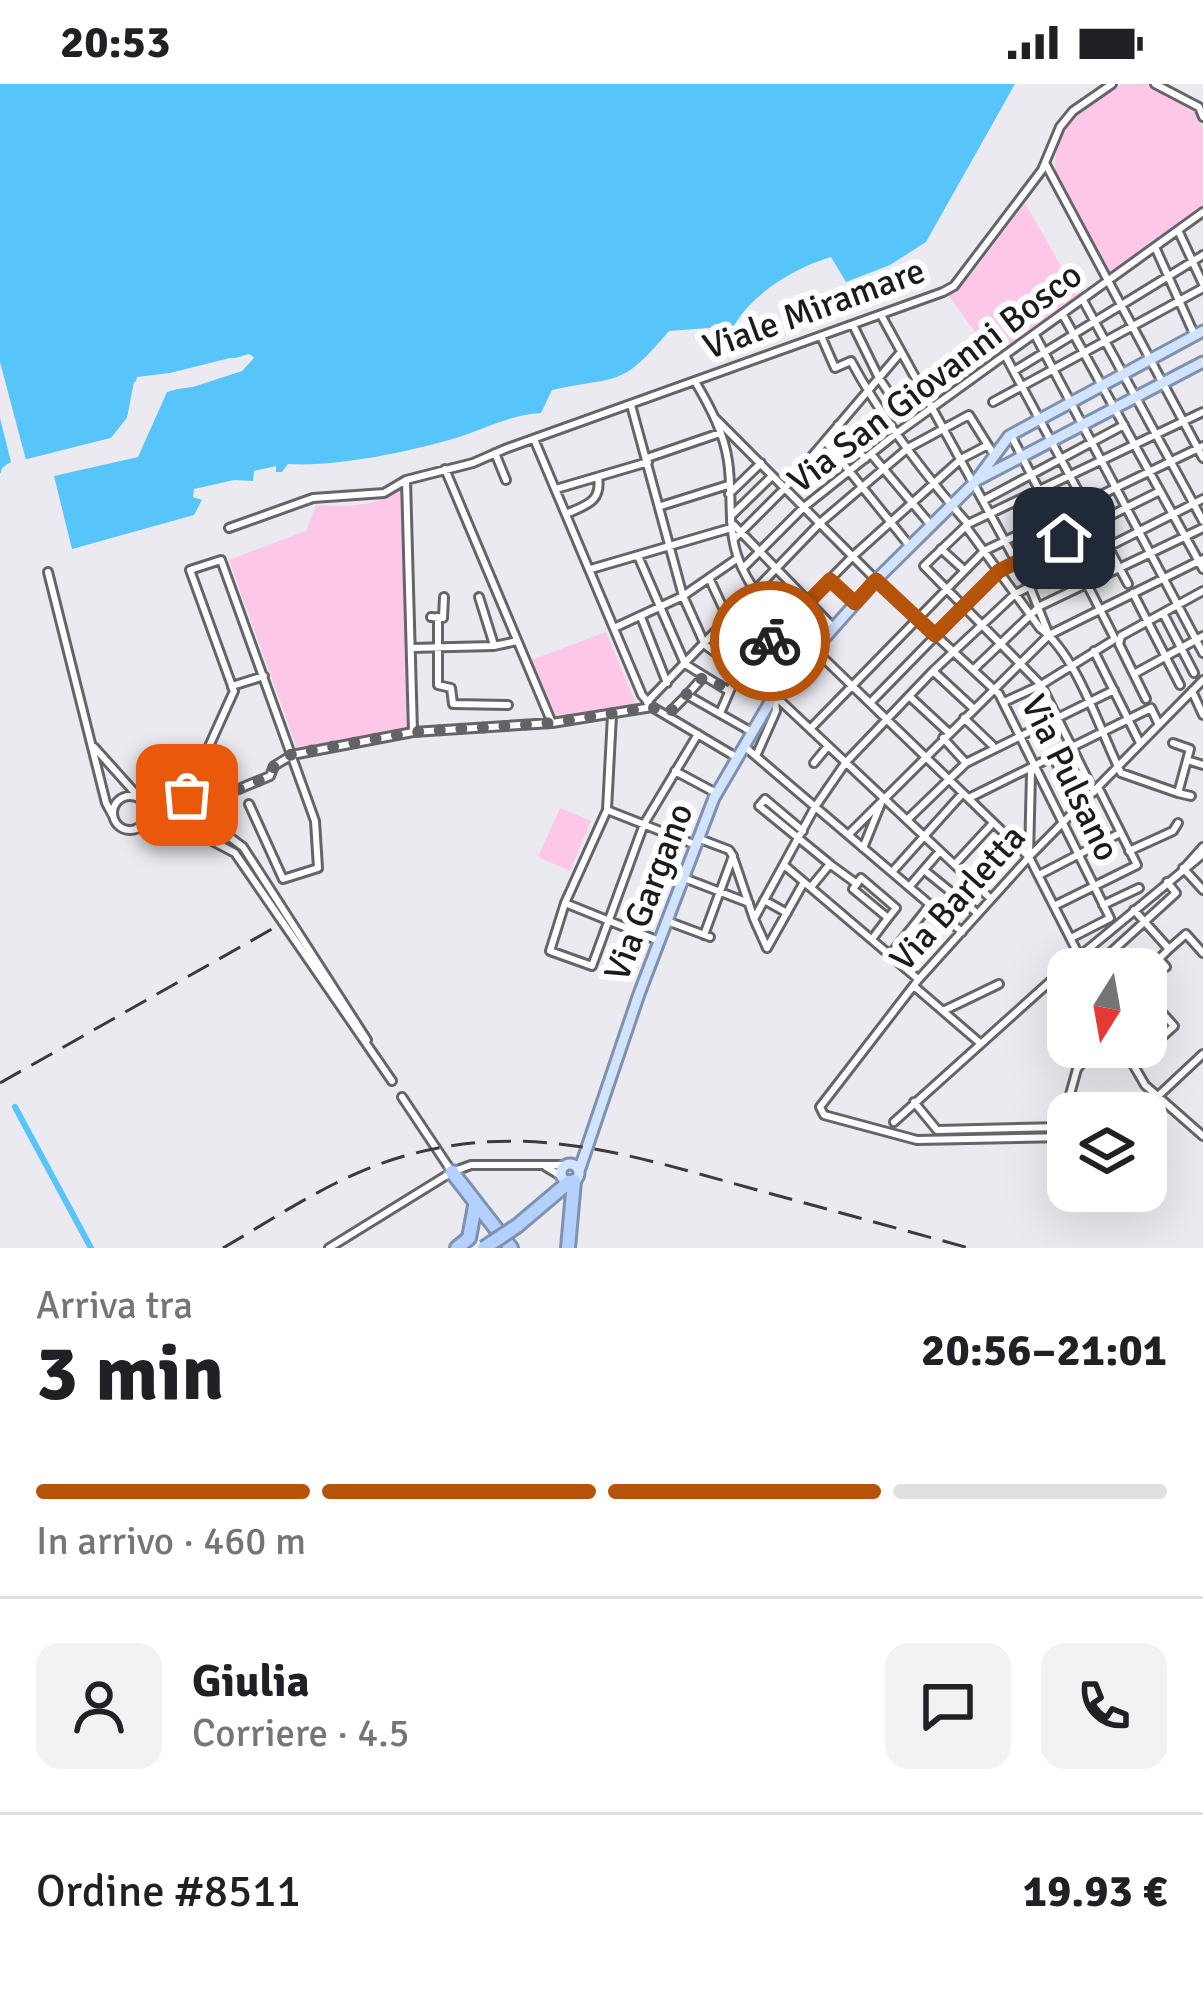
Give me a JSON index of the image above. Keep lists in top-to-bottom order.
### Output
{
  "streets": {
    "main road": ["Via Gargano"],
    "street": [
      "Viale Miramare",
      "Via San Giovanni Bosco",
      "Via Pulsano",
      "Via Barletta"
    ]
  },
  "crossings": [
    ["Via San Giovanni Bosco", "Via Pulsano"],
    ["Via Pulsano", "Via Gargano"],
    ["Via Pulsano", "Via Barletta"]
  ],
  "north": "bottom",
  "page": {
    "status": "20:53",
    "heading": ["3 min", "Arriva tra", "20:56–21:01"],
    "panel": [
      "Giulia",
      "Corriere · 4.5",
      "Ordine #8511",
      "19.93 €"
    ],
    "bar": "In arrivo · 460 m"
  }
}
